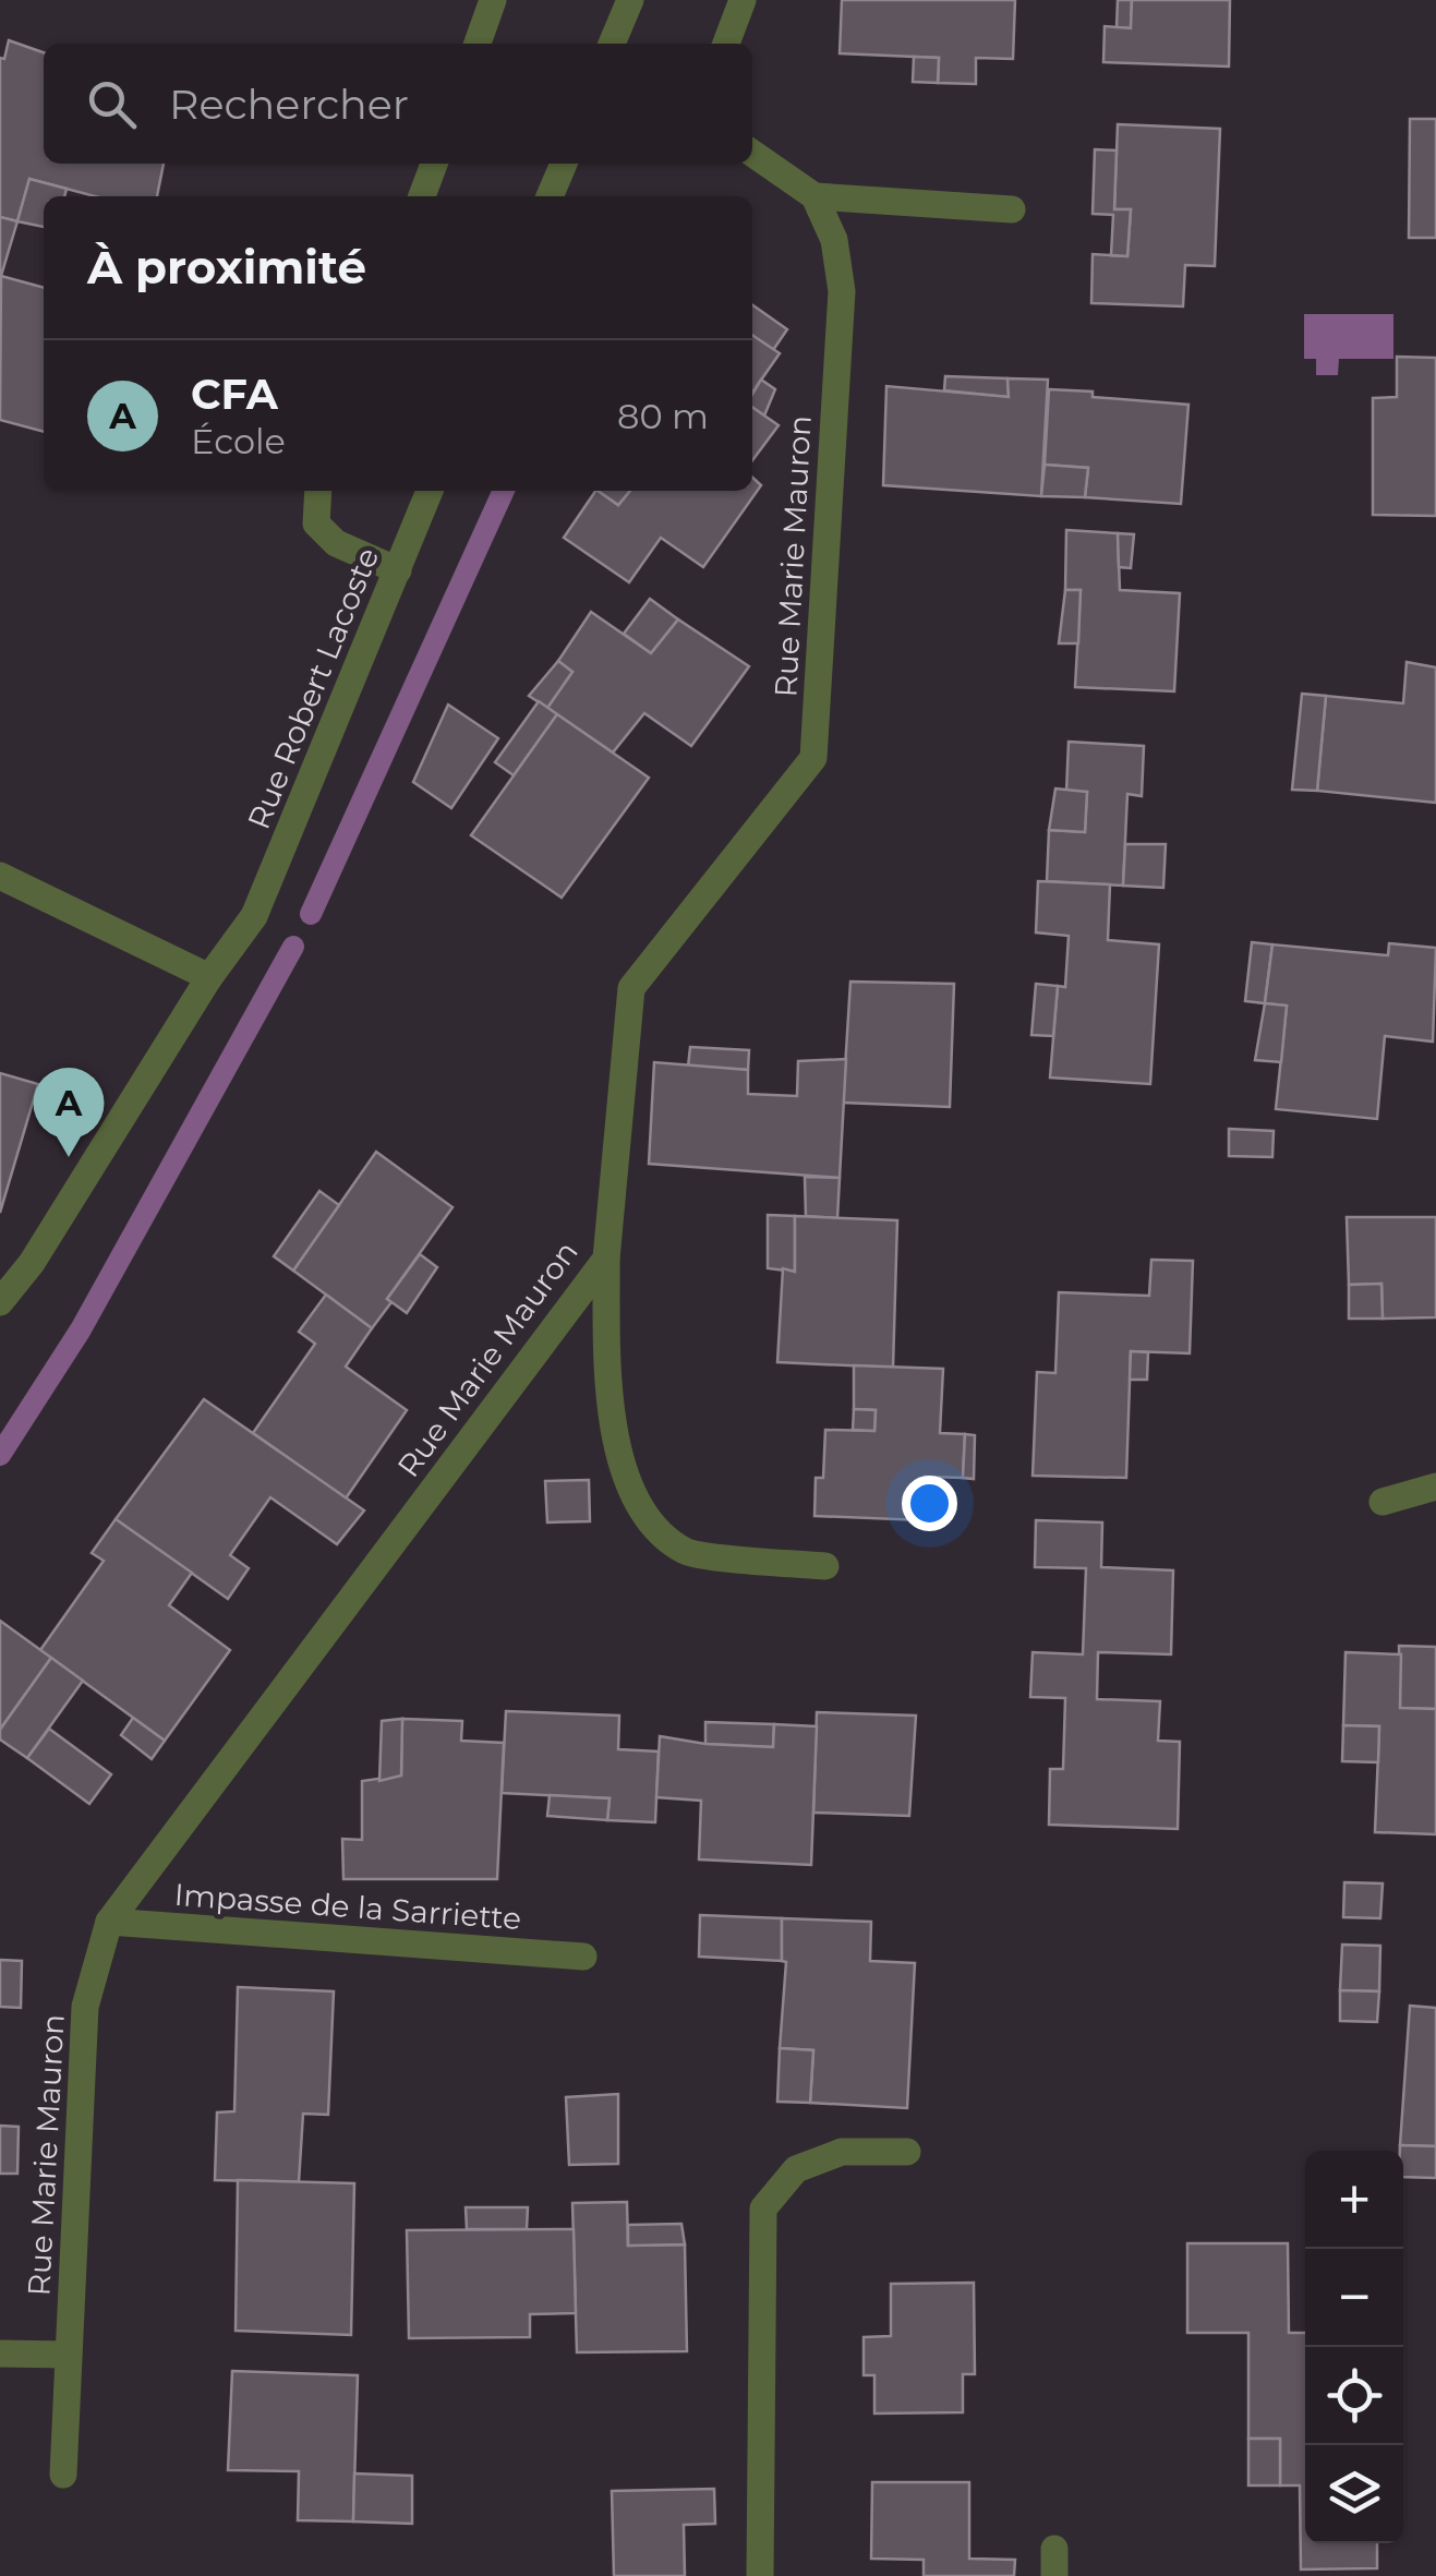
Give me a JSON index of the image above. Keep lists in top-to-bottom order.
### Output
{
  "streets": {
    "street": ["Rue Marie Mauron", "Rue Robert Lacoste", "Impasse de la Sarriette"]
  },
  "crossings": [
    ["Rue Marie Mauron", "Impasse de la Sarriette"]
  ],
  "page": {
    "search": "Rechercher",
    "heading": "À proximité",
    "list": [
      {
        "mark": "A",
        "name": "CFA",
        "note": "École",
        "value": "80 m"
      }
    ],
    "pins": "A",
    "map_buttons": ["+", "−"]
  }
}
